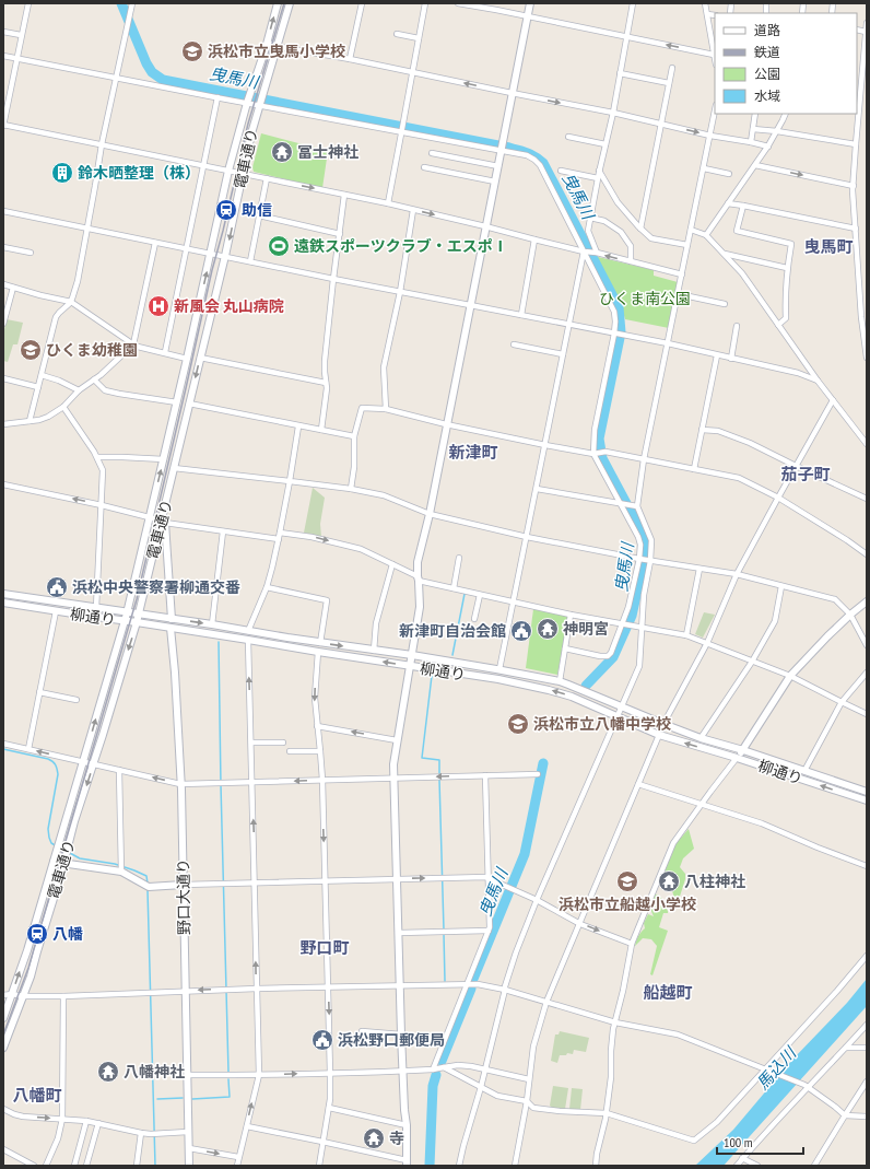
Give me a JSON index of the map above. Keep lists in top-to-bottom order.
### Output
{
  "streets": {
    "street": ["電車通り", "柳通り", "野口大通り"]
  },
  "crossings": [
    ["電車通り", "柳通り"],
    ["柳通り", "野口大通り"]
  ],
  "districts": [
    "曳馬町",
    "新津町",
    "茄子町",
    "野口町",
    "船越町",
    "八幡町"
  ],
  "water": ["曳馬川", "馬込川"],
  "parks": ["ひくま南公園"],
  "places": {
    "school or university": [
      "浜松市立曳馬小学校",
      "ひくま幼稚園",
      "浜松市立八幡中学校",
      "浜松市立船越小学校"
    ],
    "temple": [
      "冨士神社",
      "神明宮",
      "八柱神社",
      "八幡神社",
      "寺"
    ],
    "building": ["鈴木晒整理（株）"],
    "station": ["助信", "八幡"],
    "sports": ["遠鉄スポーツクラブ・エスポⅠ"],
    "hospital": ["新風会 丸山病院"],
    "public building": ["浜松中央警察署柳通交番", "新津町自治会館", "浜松野口郵便局"]
  },
  "legend": [
    "道路",
    "鉄道",
    "公園",
    "水域"
  ],
  "scale_bar": "100 m"
}
